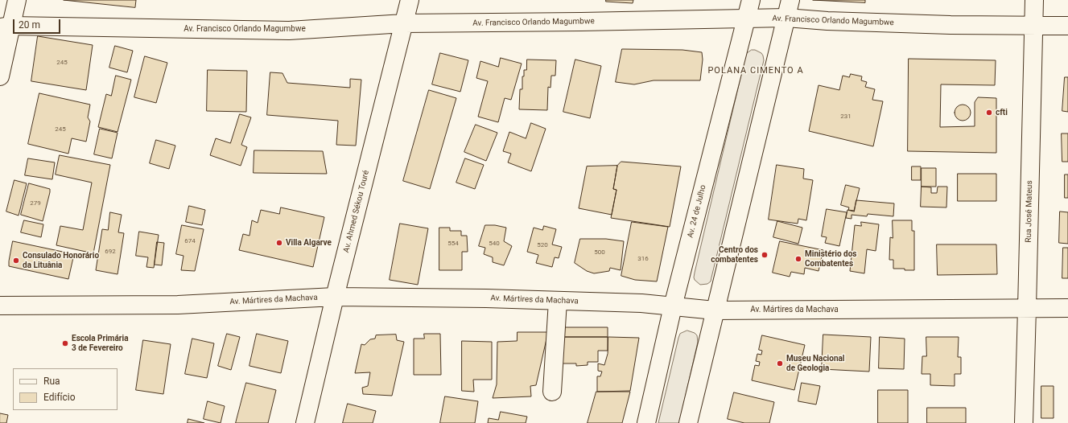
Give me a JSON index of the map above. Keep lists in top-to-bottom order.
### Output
{
  "streets": {
    "street": [
      "Av. Francisco Orlando Magumbwe",
      "Av. Ahmed Sékou Touré",
      "Av. 24 de Julho",
      "Rua José Mateus",
      "Av. Mártires da Machava"
    ]
  },
  "crossings": [
    ["Av. Francisco Orlando Magumbwe", "Av. Ahmed Sékou Touré"],
    ["Av. Francisco Orlando Magumbwe", "Av. 24 de Julho"],
    ["Av. Francisco Orlando Magumbwe", "Rua José Mateus"],
    ["Av. Ahmed Sékou Touré", "Av. Mártires da Machava"],
    ["Av. 24 de Julho", "Av. Mártires da Machava"],
    ["Rua José Mateus", "Av. Mártires da Machava"]
  ],
  "districts": ["POLANA CIMENTO A"],
  "places": [
    "cfti",
    "Villa Algarve",
    "Centro dos combatentes",
    "Ministério dos Combatentes",
    "Consulado Honorário da Lituânia",
    "Escola Primária 3 de Fevereiro",
    "Museu Nacional de Geologia"
  ],
  "house_numbers": [
    "245",
    "231",
    "245",
    "279",
    "674",
    "554",
    "540",
    "520",
    "692",
    "500",
    "316"
  ],
  "legend": ["Rua", "Edifício"],
  "scale_bar": "20 m"
}
